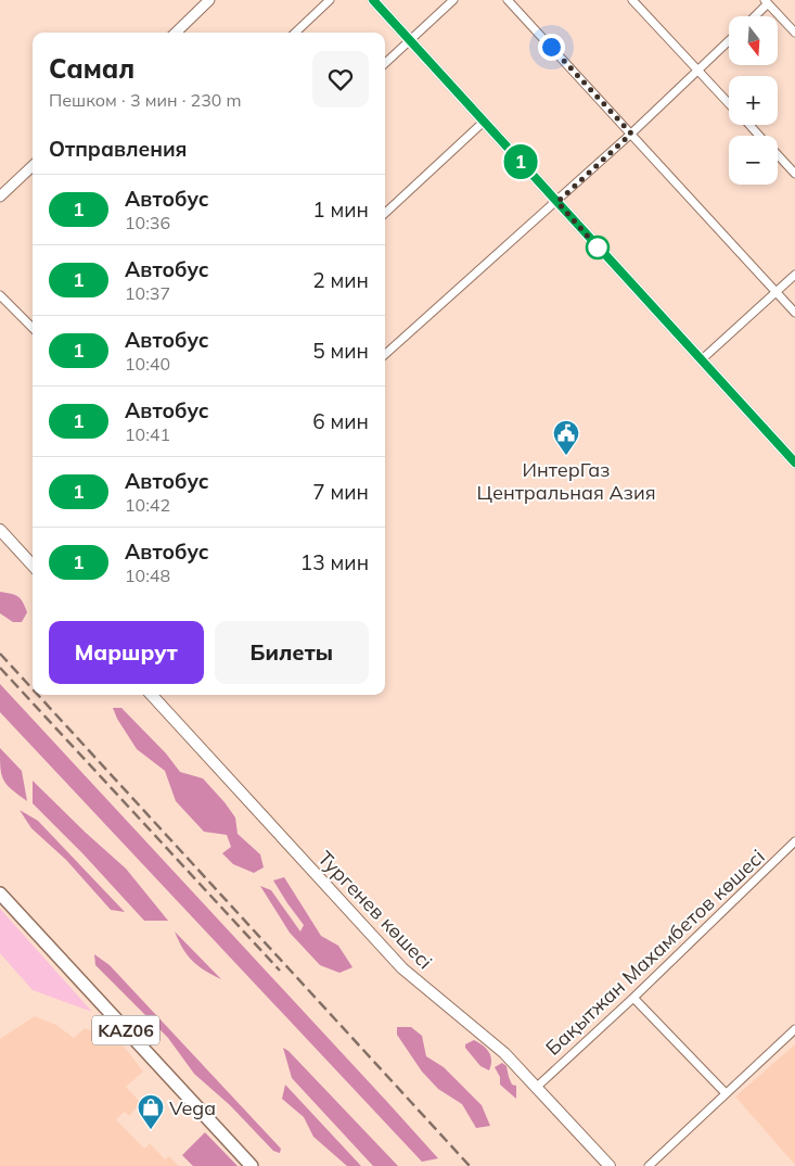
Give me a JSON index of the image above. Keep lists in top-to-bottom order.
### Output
{
  "streets": {
    "highway": ["KАZ06"],
    "main road": ["Тургенев көшесі"],
    "street": ["Бақытжан Махамбетов көшесі"]
  },
  "crossings": [
    ["Тургенев көшесі", "Бақытжан Махамбетов көшесі"]
  ],
  "places": {
    "public building": ["ИнтерГаз Центральная Азия"],
    "shop": ["Vega"]
  },
  "lines": ["bus line 1"],
  "north": "bottom",
  "page": {
    "on_map": "1",
    "map_buttons": ["+", "−"],
    "heading": [
      ["Самал", "Пешком · 3 мин · 230 m"],
      "Отправления"
    ],
    "list": [
      {
        "mark": "1",
        "name": "Автобус",
        "note": "10:36",
        "value": "1 мин"
      },
      {
        "mark": "1",
        "name": "Автобус",
        "note": "10:37",
        "value": "2 мин"
      },
      {
        "mark": "1",
        "name": "Автобус",
        "note": "10:40",
        "value": "5 мин"
      },
      {
        "mark": "1",
        "name": "Автобус",
        "note": "10:41",
        "value": "6 мин"
      },
      {
        "mark": "1",
        "name": "Автобус",
        "note": "10:42",
        "value": "7 мин"
      },
      {
        "mark": "1",
        "name": "Автобус",
        "note": "10:48",
        "value": "13 мин"
      }
    ],
    "buttons": ["Маршрут", "Билеты"]
  }
}
